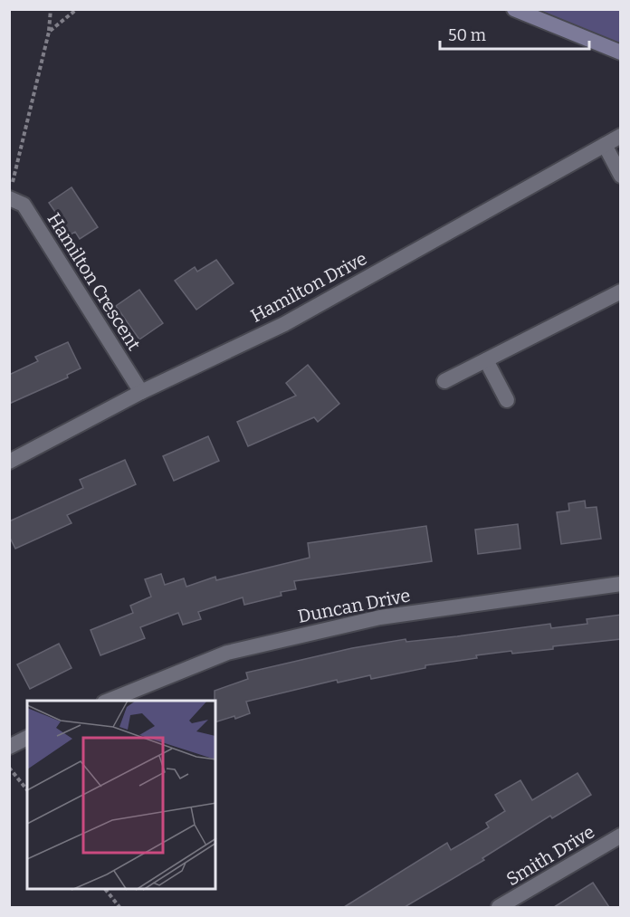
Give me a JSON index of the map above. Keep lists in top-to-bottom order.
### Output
{
  "streets": {
    "street": [
      "Hamilton Crescent",
      "Hamilton Drive",
      "Duncan Drive",
      "Smith Drive"
    ]
  },
  "crossings": [
    ["Hamilton Crescent", "Hamilton Drive"]
  ],
  "scale_bar": "50 m"
}
